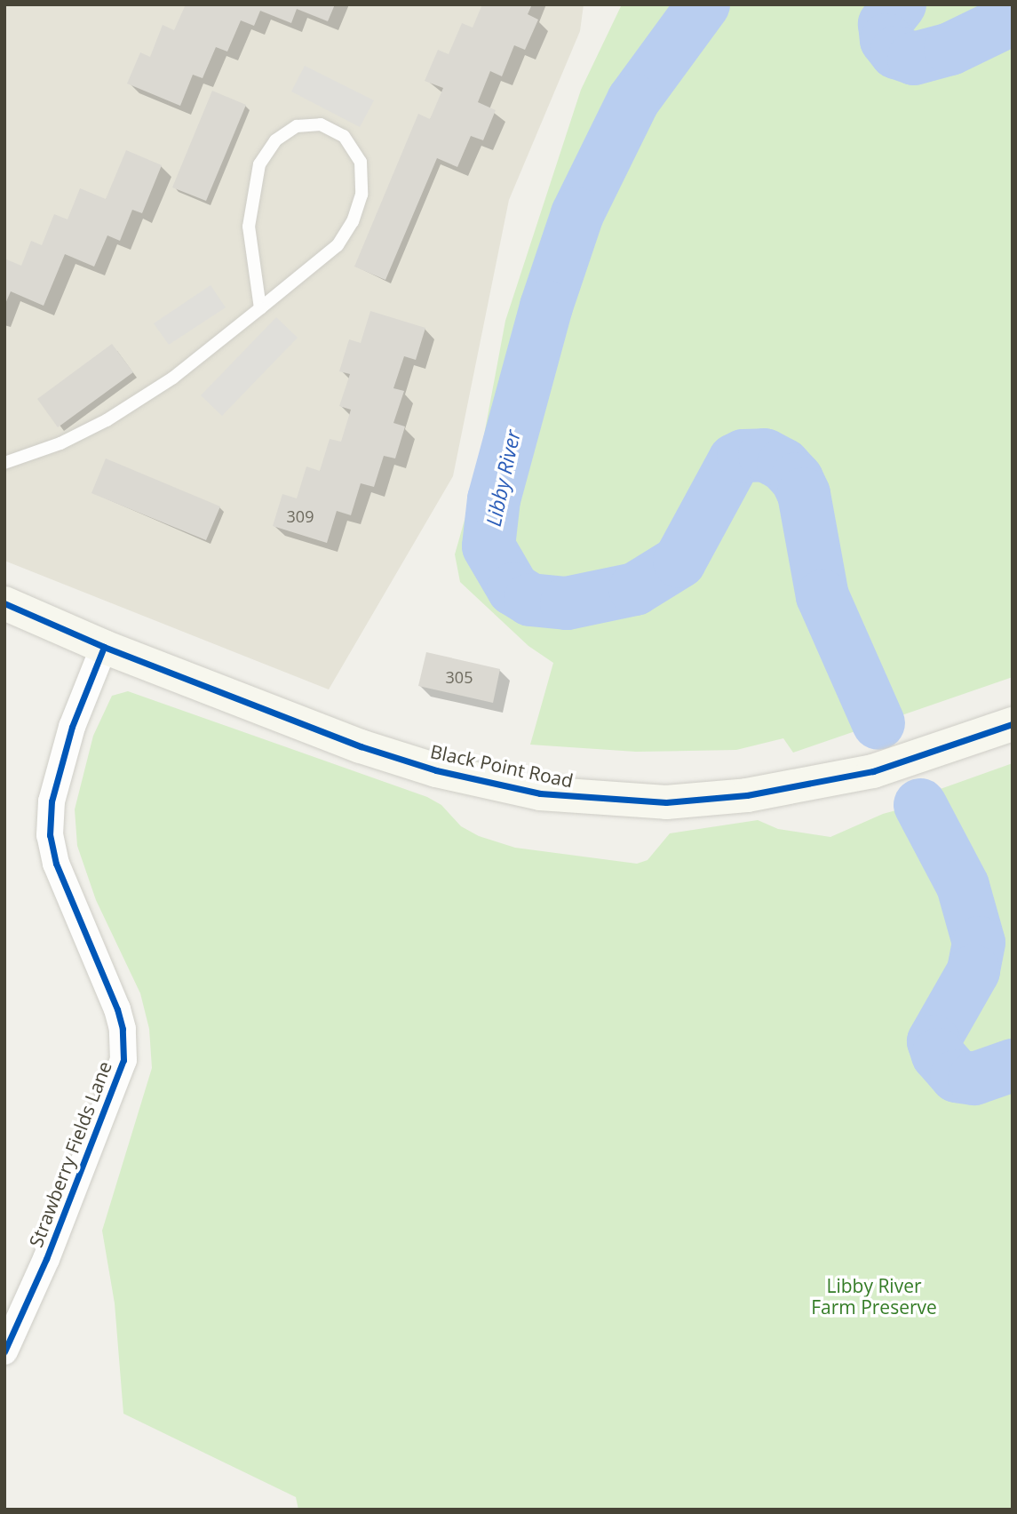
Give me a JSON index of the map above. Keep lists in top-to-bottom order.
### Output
{
  "streets": {
    "main road": ["Black Point Road"],
    "street": ["Strawberry Fields Lane"]
  },
  "crossings": [
    ["Black Point Road", "Strawberry Fields Lane"]
  ],
  "water": ["Libby River"],
  "parks": ["Libby River Farm Preserve"],
  "house_numbers": ["309", "305"]
}
